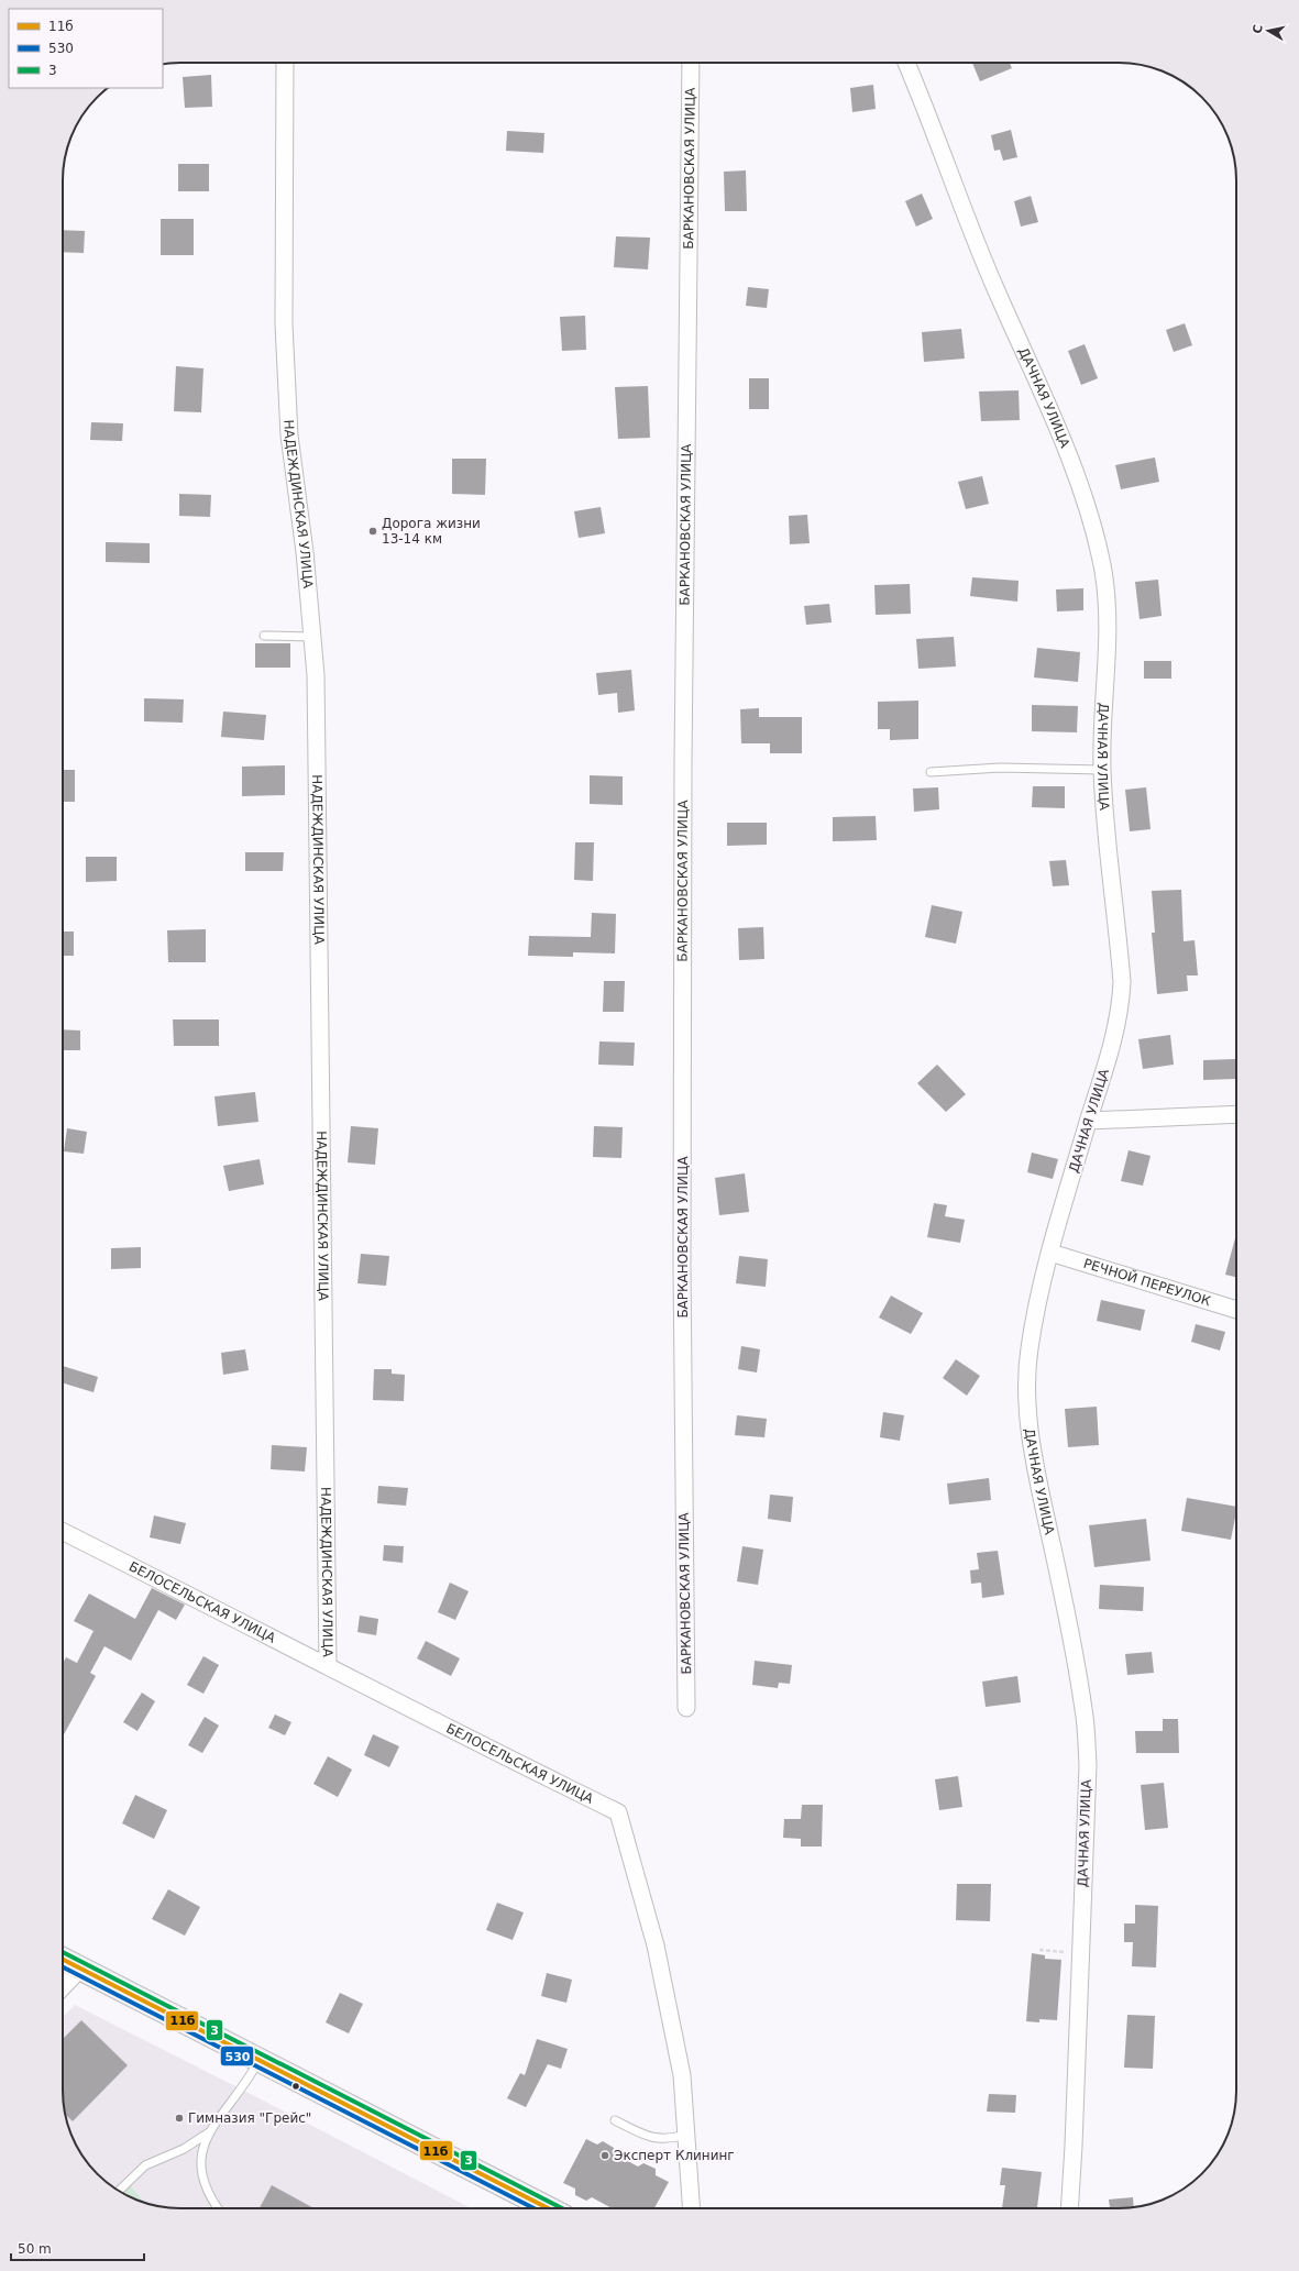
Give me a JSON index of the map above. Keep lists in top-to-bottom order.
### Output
{
  "streets": {
    "street": [
      "БАРКАНОВСКАЯ УЛИЦА",
      "ДАЧНАЯ УЛИЦА",
      "НАДЕЖДИНСКАЯ УЛИЦА",
      "РЕЧНОЙ ПЕРЕУЛОК",
      "БЕЛОСЕЛЬСКАЯ УЛИЦА"
    ]
  },
  "crossings": [
    ["ДАЧНАЯ УЛИЦА", "РЕЧНОЙ ПЕРЕУЛОК"],
    ["НАДЕЖДИНСКАЯ УЛИЦА", "БЕЛОСЕЛЬСКАЯ УЛИЦА"]
  ],
  "places": ["Дорога жизни 13-14 км", "Гимназия \"Грейс\"", "Эксперт Клининг"],
  "lines": ["transit line 3", "transit line 11б", "transit line 530"],
  "legend": ["11б", "530", "3"],
  "scale_bar": "50 m",
  "north": "left"
}
